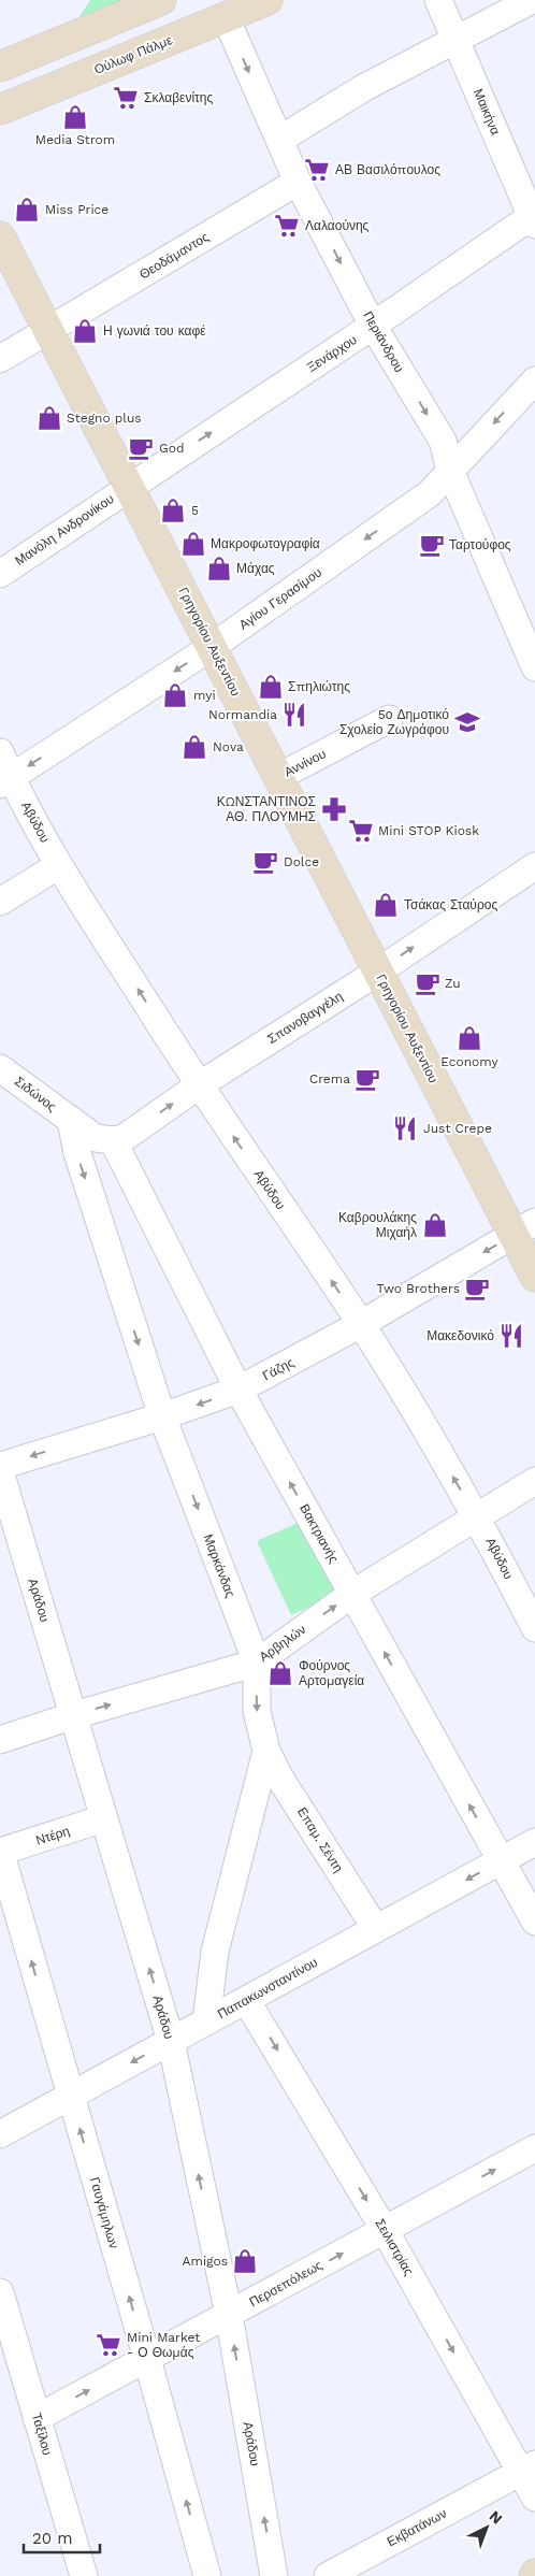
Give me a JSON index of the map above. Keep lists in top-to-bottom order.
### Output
{
  "streets": {
    "street": [
      "Ούλωφ Πάλμε",
      "Μαικήνα",
      "Θεοδάμαντος",
      "Περιάνδρου",
      "Ξενάρχου",
      "Μανόλη Ανδρονίκου",
      "Αγίου Γερασίμου",
      "Γρηγορίου Αυξεντίου",
      "Αννίνου",
      "Αβύδου",
      "Σπανοβαγγέλη",
      "Σιδώνος",
      "Γάζης",
      "Βακτριανής",
      "Μαρκάνδας",
      "Αράδου",
      "Αρβηλών",
      "Ντέρη",
      "Επαμ. Σέντη",
      "Παπακωνσταντίνου",
      "Γαυγάμηλων",
      "Σειλιστρίας",
      "Περσεπόλεως",
      "Ταξίλου",
      "Εκβατάνων"
    ]
  },
  "crossings": [
    ["Ούλωφ Πάλμε", "Περιάνδρου"],
    ["Μαικήνα", "Ξενάρχου"],
    ["Θεοδάμαντος", "Περιάνδρου"],
    ["Θεοδάμαντος", "Γρηγορίου Αυξεντίου"],
    ["Περιάνδρου", "Ξενάρχου"],
    ["Περιάνδρου", "Αγίου Γερασίμου"],
    ["Ξενάρχου", "Μανόλη Ανδρονίκου"],
    ["Ξενάρχου", "Γρηγορίου Αυξεντίου"],
    ["Μανόλη Ανδρονίκου", "Γρηγορίου Αυξεντίου"],
    ["Αγίου Γερασίμου", "Γρηγορίου Αυξεντίου"],
    ["Αγίου Γερασίμου", "Αβύδου"],
    ["Γρηγορίου Αυξεντίου", "Αννίνου"],
    ["Γρηγορίου Αυξεντίου", "Σπανοβαγγέλη"],
    ["Γρηγορίου Αυξεντίου", "Γάζης"],
    ["Αβύδου", "Σπανοβαγγέλη"],
    ["Αβύδου", "Γάζης"],
    ["Αβύδου", "Αρβηλών"],
    ["Σπανοβαγγέλη", "Βακτριανής"],
    ["Σιδώνος", "Μαρκάνδας"],
    ["Γάζης", "Βακτριανής"],
    ["Γάζης", "Μαρκάνδας"],
    ["Βακτριανής", "Αρβηλών"],
    ["Βακτριανής", "Παπακωνσταντίνου"],
    ["Μαρκάνδας", "Αρβηλών"],
    ["Μαρκάνδας", "Επαμ. Σέντη"],
    ["Μαρκάνδας", "Παπακωνσταντίνου"],
    ["Αράδου", "Αρβηλών"],
    ["Αράδου", "Ντέρη"],
    ["Αράδου", "Παπακωνσταντίνου"],
    ["Αράδου", "Περσεπόλεως"],
    ["Ντέρη", "Γαυγάμηλων"],
    ["Επαμ. Σέντη", "Παπακωνσταντίνου"],
    ["Παπακωνσταντίνου", "Γαυγάμηλων"],
    ["Παπακωνσταντίνου", "Σειλιστρίας"],
    ["Γαυγάμηλων", "Περσεπόλεως"],
    ["Σειλιστρίας", "Περσεπόλεως"],
    ["Σειλιστρίας", "Εκβατάνων"],
    ["Περσεπόλεως", "Ταξίλου"]
  ],
  "one_way": [
    "Περιάνδρου",
    "Ξενάρχου",
    "Αγίου Γερασίμου",
    "Αβύδου",
    "Σπανοβαγγέλη",
    "Γάζης",
    "Βακτριανής",
    "Μαρκάνδας",
    "Αράδου",
    "Αρβηλών",
    "Παπακωνσταντίνου",
    "Γαυγάμηλων",
    "Σειλιστρίας",
    "Περσεπόλεως"
  ],
  "places": {
    "supermarket": [
      "Σκλαβενίτης",
      "ΑΒ Βασιλόπουλος",
      "Λαλαούνης",
      "Mini STOP Kiosk",
      "Mini Market - Ο Θωμάς"
    ],
    "shop": [
      "Media Strom",
      "Miss Price",
      "Η γωνιά του καφέ",
      "Stegno plus",
      "5",
      "Μακροφωτογραφία",
      "Μάχας",
      "Σπηλιώτης",
      "myi",
      "Nova",
      "Τσάκας Σταύρος",
      "Economy",
      "Καβρουλάκης Μιχαήλ",
      "Φούρνος Αρτομαγεία",
      "Amigos"
    ],
    "cafe": [
      "God",
      "Ταρτούφος",
      "Dolce",
      "Zu",
      "Crema",
      "Two Brothers"
    ],
    "restaurant": ["Normandia", "Just Crepe", "Μακεδονικό"],
    "school or university": ["5ο Δημοτικό Σχολείο Ζωγράφου"],
    "pharmacy": ["ΚΩΝΣΤΑΝΤΙΝΟΣ ΑΘ. ΠΛΟΥΜΗΣ"]
  },
  "scale_bar": "20 m",
  "north": "top right"
}
